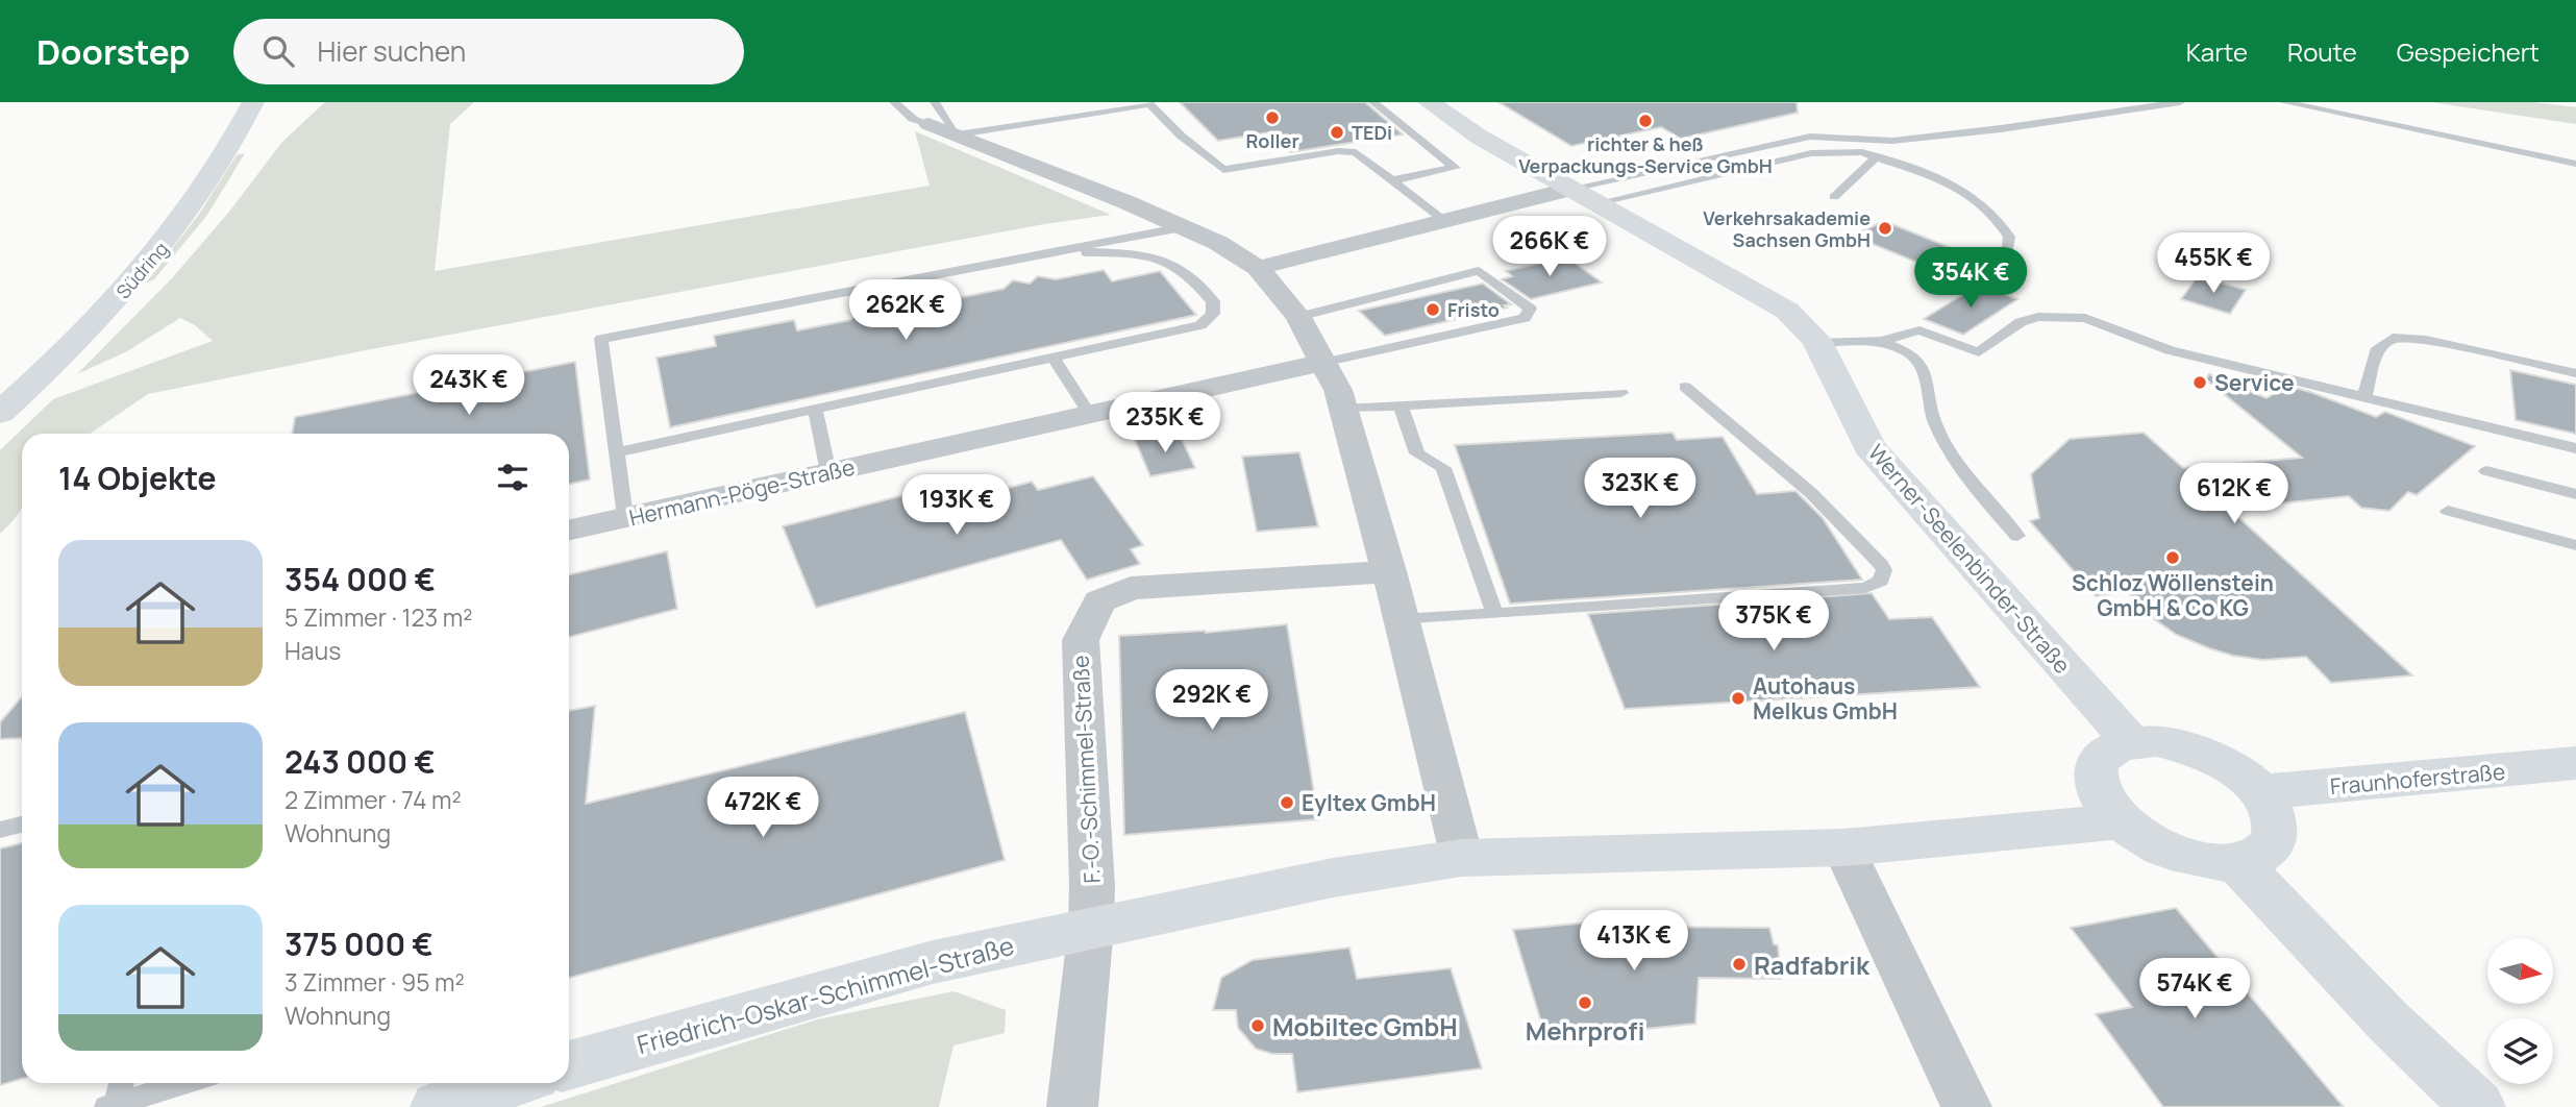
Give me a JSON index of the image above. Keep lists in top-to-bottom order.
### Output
{
  "streets": {
    "main road": [
      "Südring",
      "Werner-Seelenbinder-Straße",
      "Fraunhoferstraße",
      "Friedrich-Oskar-Schimmel-Straße"
    ],
    "street": ["Hermann-Pöge-Straße", "F.-O.-Schimmel-Straße"]
  },
  "crossings": [
    ["Werner-Seelenbinder-Straße", "Fraunhoferstraße"],
    ["Werner-Seelenbinder-Straße", "Friedrich-Oskar-Schimmel-Straße"],
    ["F.-O.-Schimmel-Straße", "Friedrich-Oskar-Schimmel-Straße"],
    ["Fraunhoferstraße", "Friedrich-Oskar-Schimmel-Straße"]
  ],
  "places": [
    "Roller",
    "richter & heß Verpackungs-Service GmbH",
    "TEDi",
    "Verkehrsakademie Sachsen GmbH",
    "Fristo",
    "Service",
    "Schloz Wöllenstein GmbH & Co KG",
    "Autohaus Melkus GmbH",
    "Eyltex GmbH",
    "Radfabrik",
    "Mehrprofi",
    "Mobiltec GmbH"
  ],
  "north": "right",
  "page": {
    "header": "Doorstep",
    "search": "Hier suchen",
    "nav": ["Karte", "Route", "Gespeichert"],
    "price": [
      "266K €",
      "455K €",
      "354K €",
      "262K €",
      "243K €",
      "235K €",
      "323K €",
      "612K €",
      "193K €",
      "375K €",
      "292K €",
      "472K €",
      "413K €",
      "574K €"
    ],
    "heading": "14 Objekte",
    "list": [
      {
        "name": "354 000 €",
        "note": "5 Zimmer · 123 m² · Haus"
      },
      {
        "name": "243 000 €",
        "note": "2 Zimmer · 74 m² · Wohnung"
      },
      {
        "name": "375 000 €",
        "note": "3 Zimmer · 95 m² · Wohnung"
      }
    ]
  }
}
